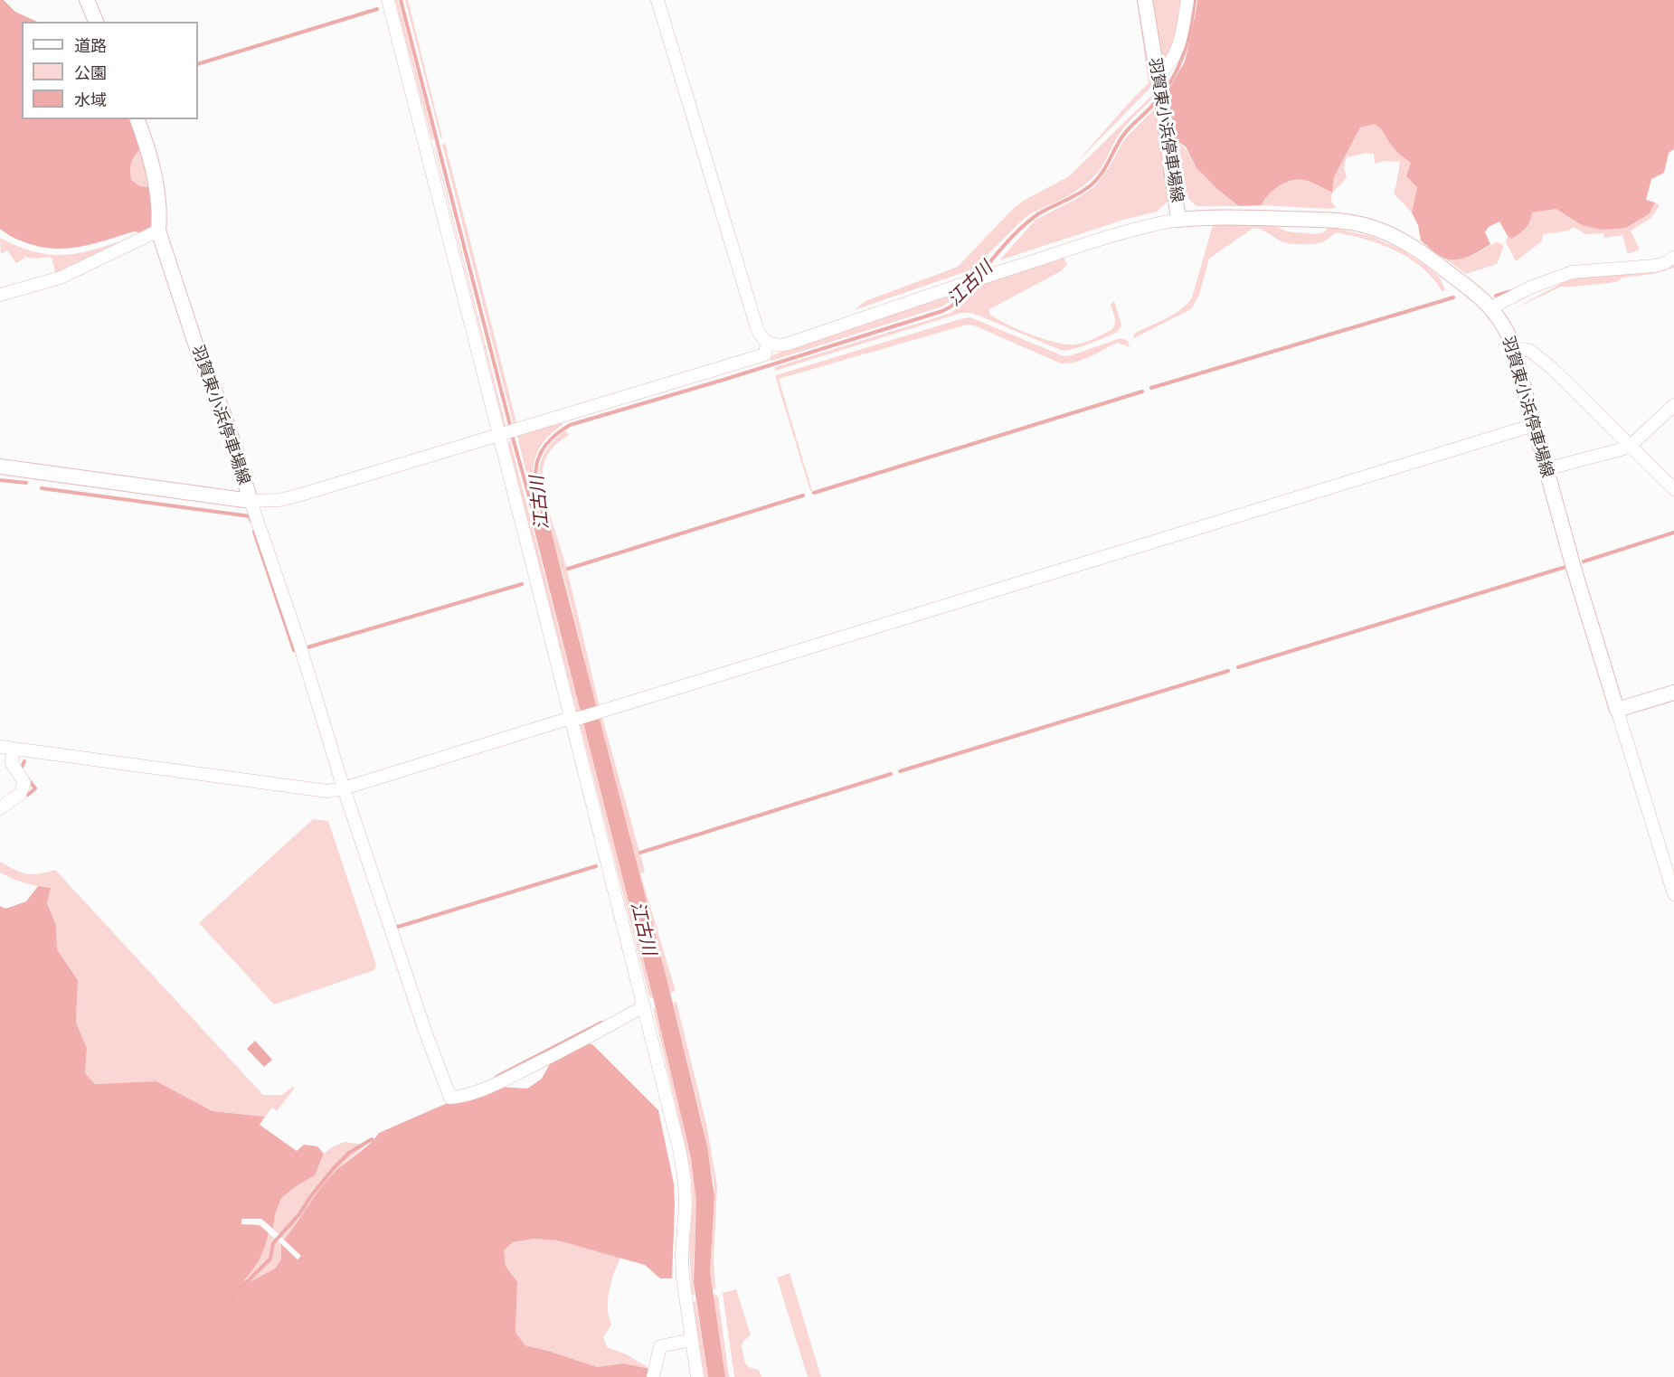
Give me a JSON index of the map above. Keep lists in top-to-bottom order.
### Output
{
  "streets": {
    "main road": ["羽賀東小浜停車場線"]
  },
  "water": ["江古川"],
  "legend": ["道路", "公園", "水域"]
}
